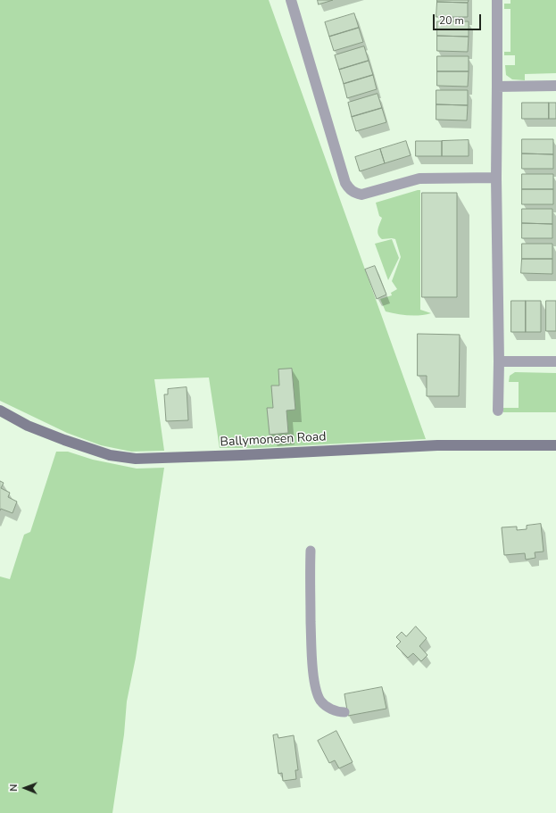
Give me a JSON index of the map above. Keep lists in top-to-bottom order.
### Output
{
  "streets": {
    "street": ["Ballymoneen Road"]
  },
  "scale_bar": "20 m",
  "north": "left"
}
